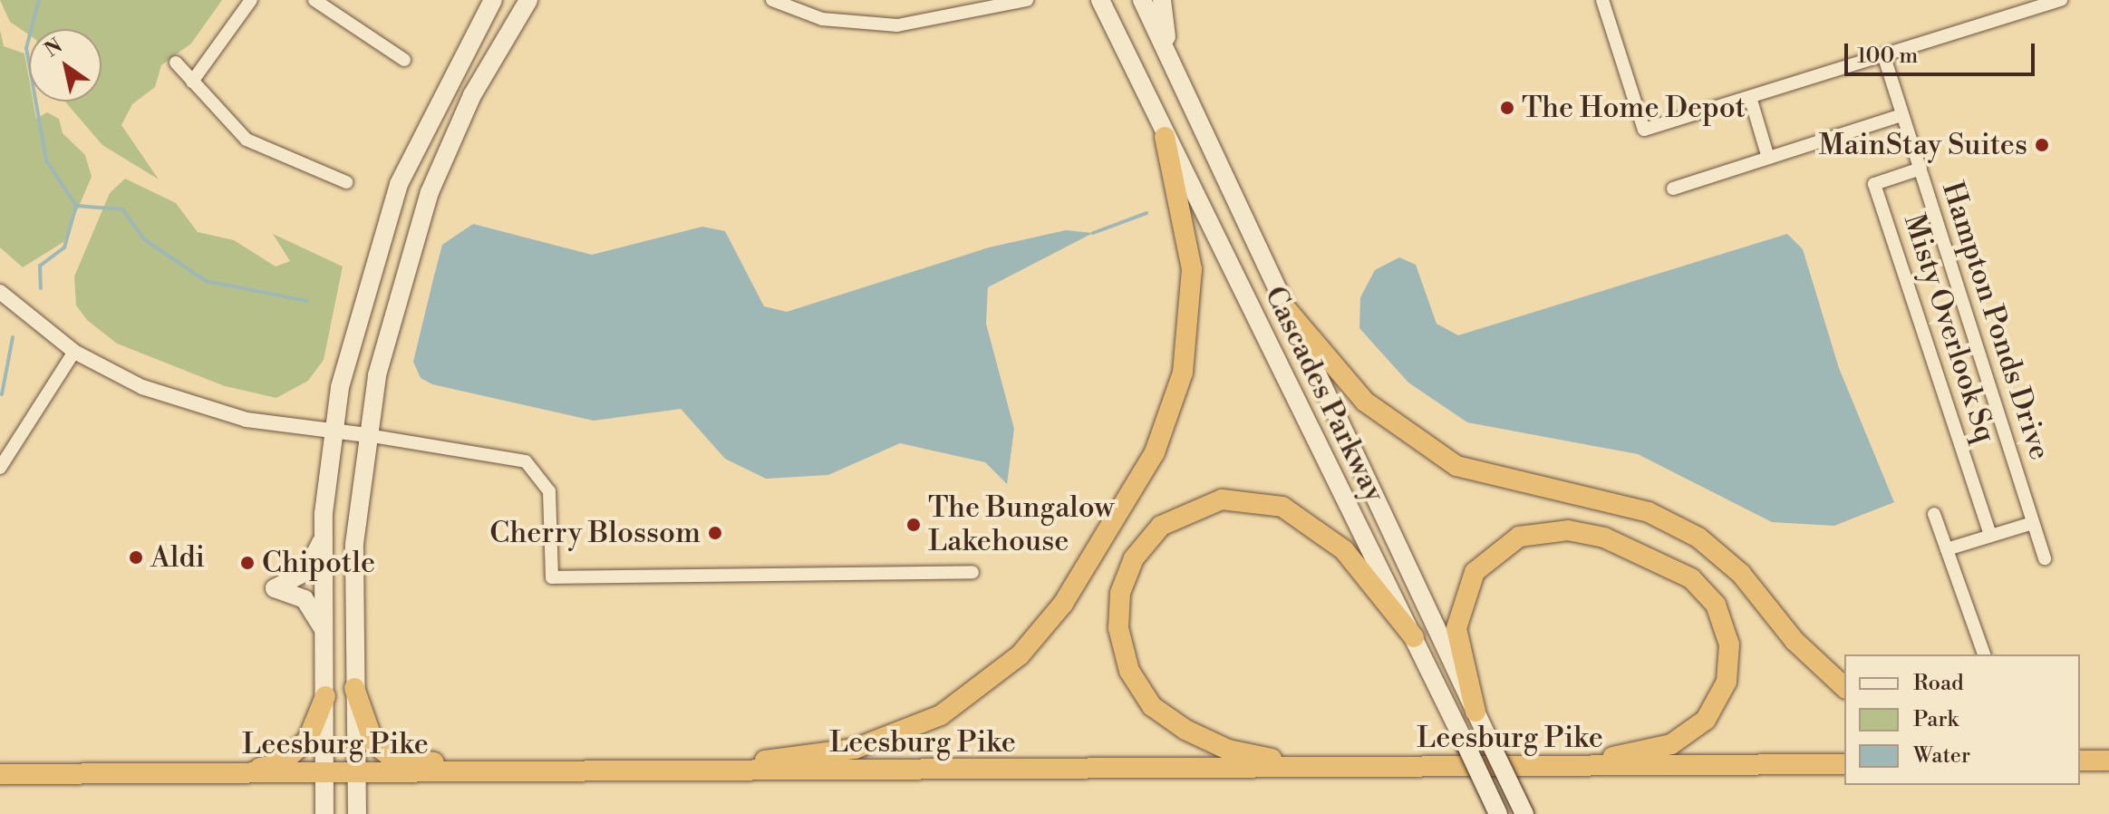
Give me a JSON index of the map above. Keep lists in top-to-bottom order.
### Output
{
  "streets": {
    "highway": ["Leesburg Pike"],
    "main road": ["Cascades Parkway"],
    "street": ["Hampton Ponds Drive", "Misty Overlook Sq"]
  },
  "crossings": [
    ["Hampton Ponds Drive", "Misty Overlook Sq"]
  ],
  "places": [
    "The Home Depot",
    "MainStay Suites",
    "The Bungalow Lakehouse",
    "Cherry Blossom",
    "Aldi",
    "Chipotle"
  ],
  "legend": ["Road", "Park", "Water"],
  "scale_bar": "100 m",
  "north": "top left"
}
